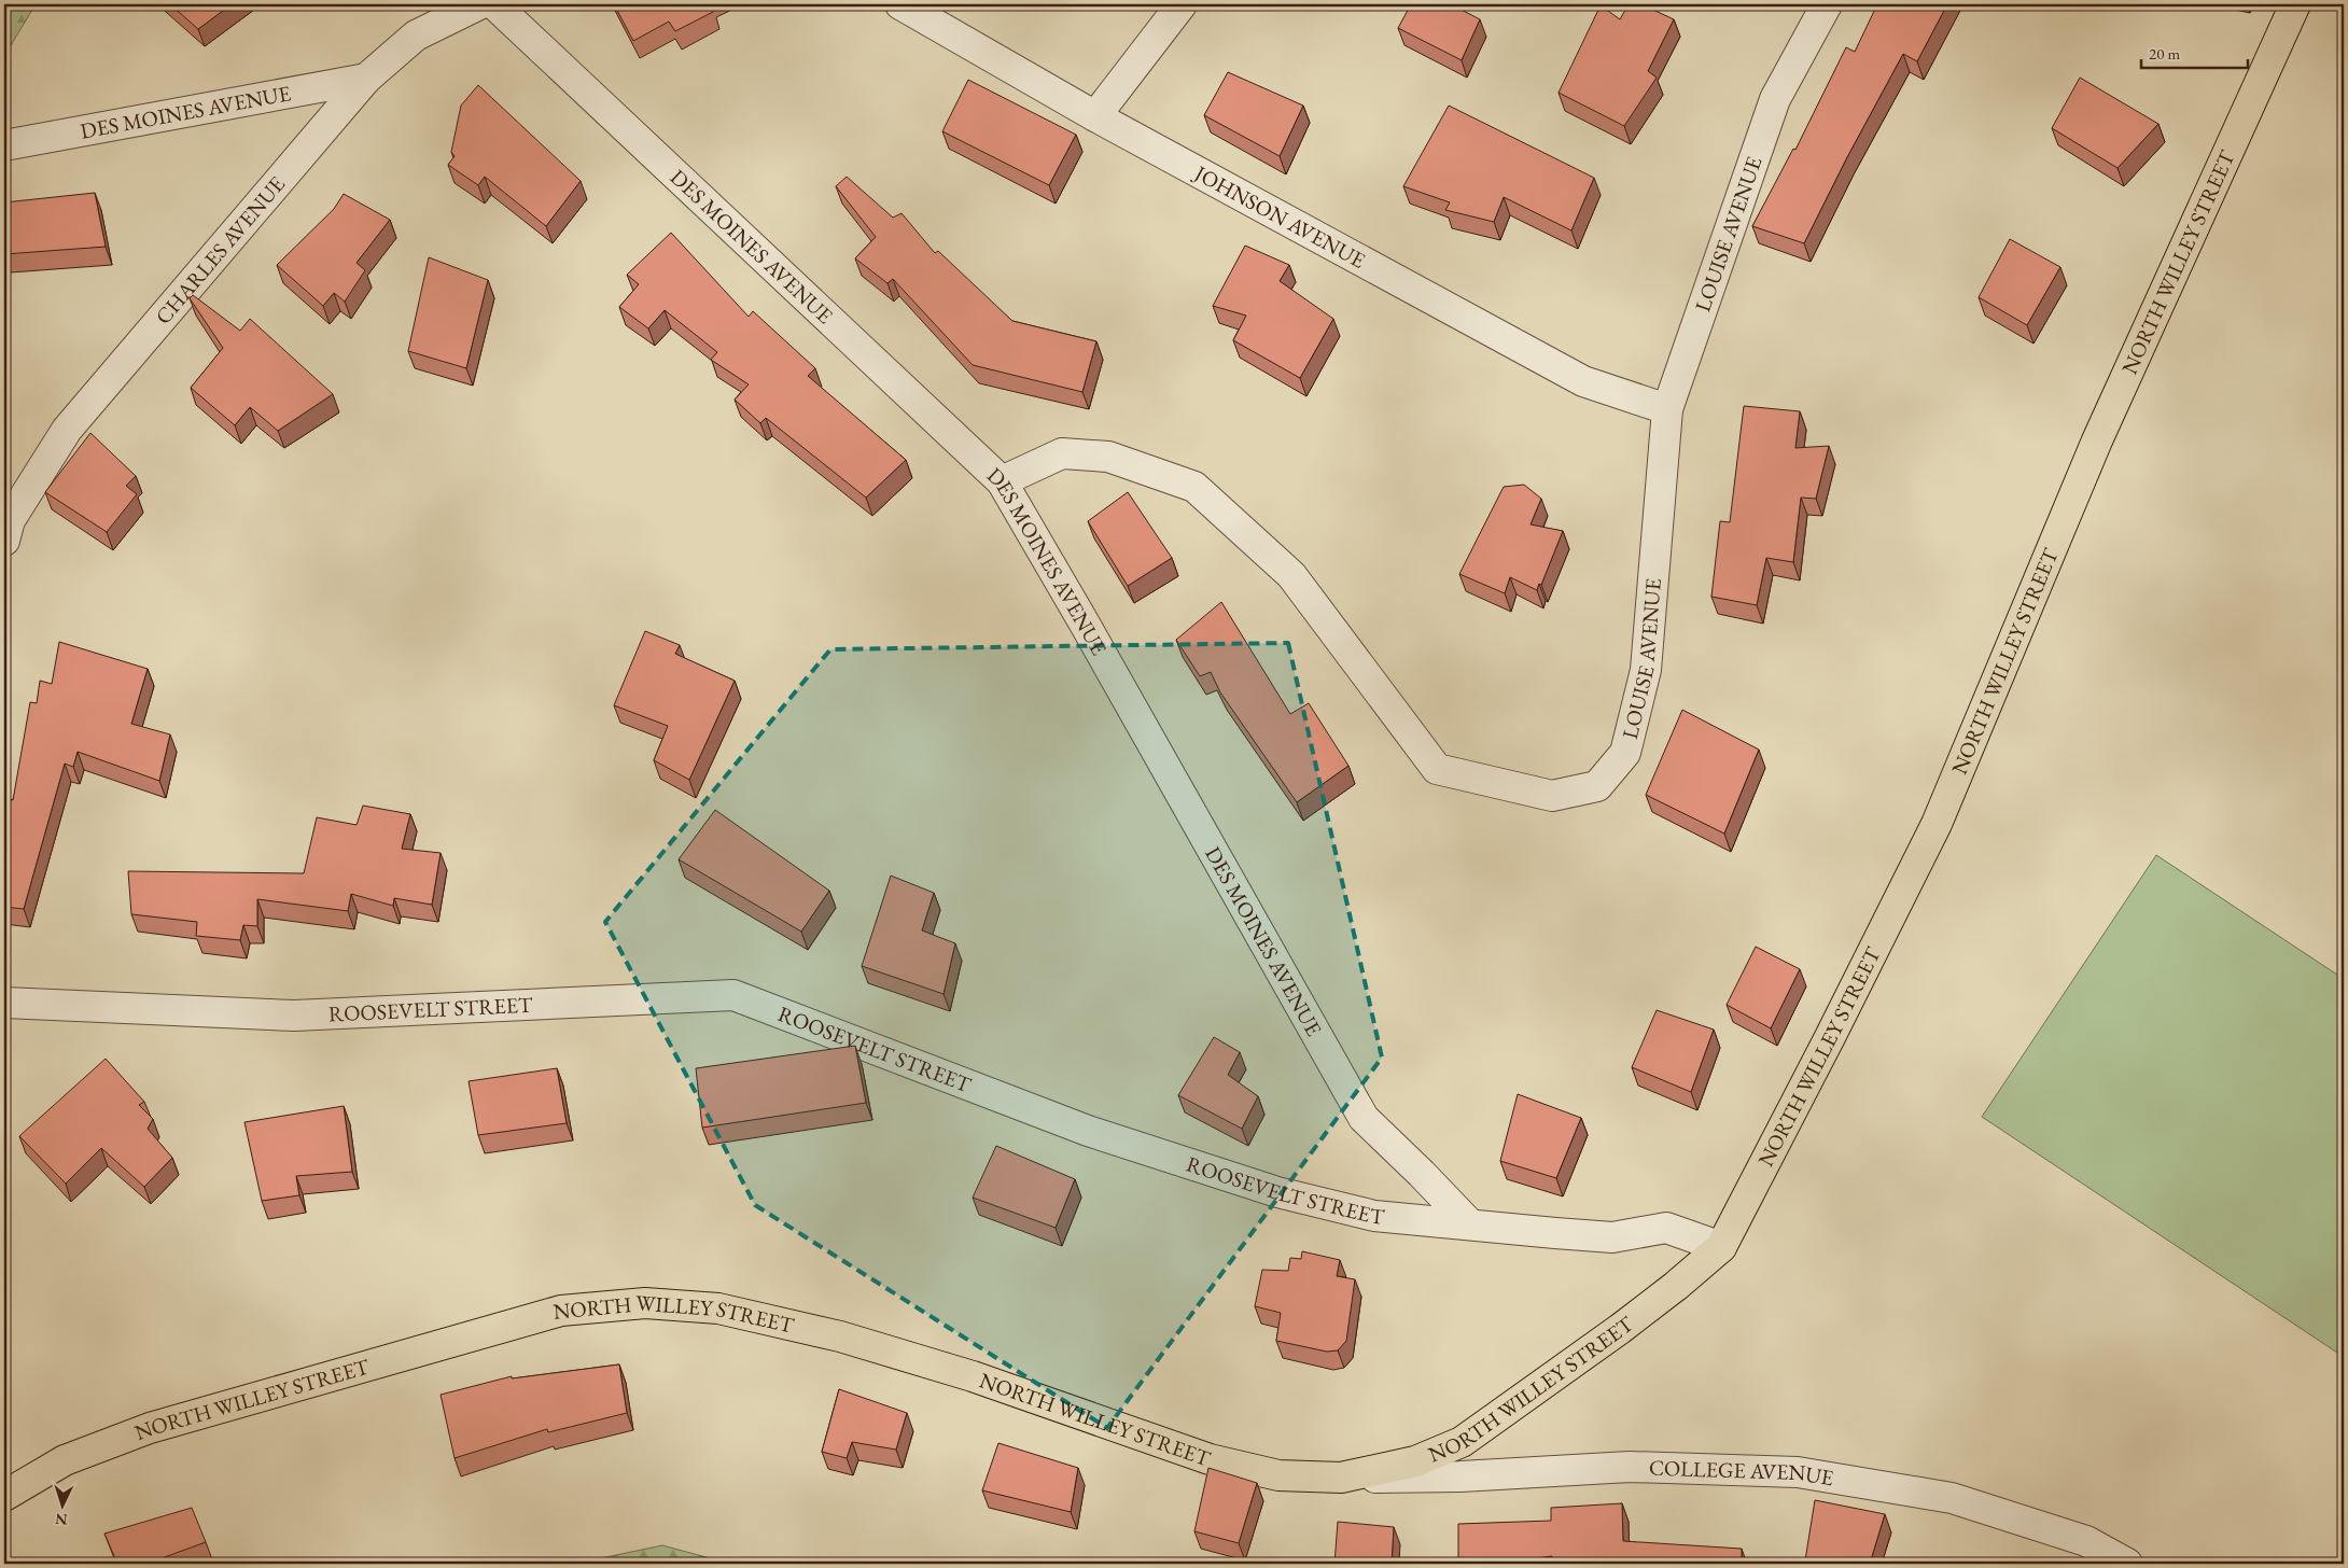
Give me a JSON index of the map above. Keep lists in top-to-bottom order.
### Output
{
  "streets": {
    "main road": ["NORTH WILLEY STREET"],
    "street": [
      "DES MOINES AVENUE",
      "JOHNSON AVENUE",
      "LOUISE AVENUE",
      "CHARLES AVENUE",
      "ROOSEVELT STREET",
      "COLLEGE AVENUE"
    ]
  },
  "crossings": [
    ["DES MOINES AVENUE", "LOUISE AVENUE"],
    ["DES MOINES AVENUE", "CHARLES AVENUE"],
    ["DES MOINES AVENUE", "ROOSEVELT STREET"],
    ["JOHNSON AVENUE", "LOUISE AVENUE"],
    ["NORTH WILLEY STREET", "ROOSEVELT STREET"],
    ["NORTH WILLEY STREET", "COLLEGE AVENUE"]
  ],
  "scale_bar": "20 m",
  "north": "bottom"
}
